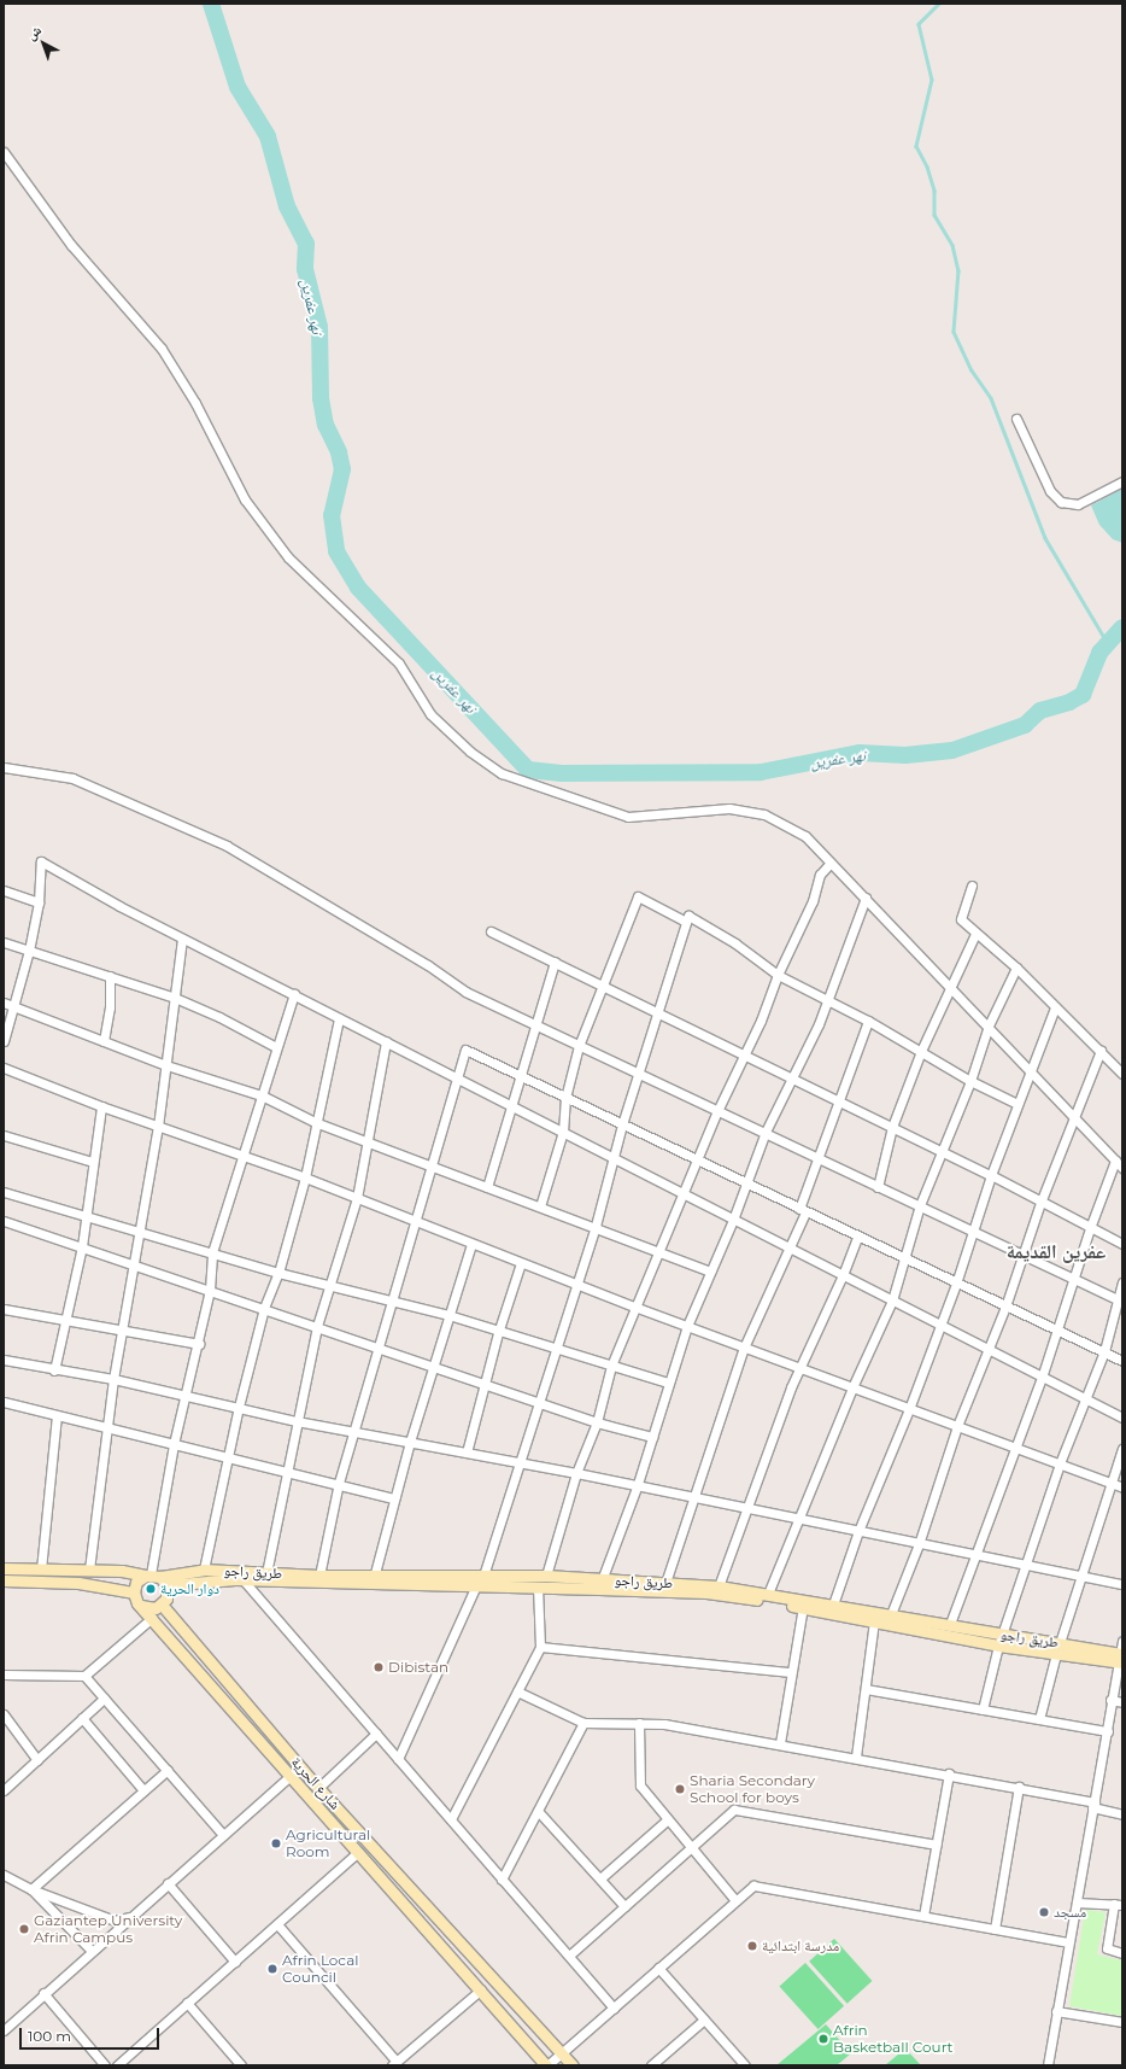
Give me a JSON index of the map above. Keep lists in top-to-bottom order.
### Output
{
  "streets": {
    "main road": ["طريق راجو", "شارع الحرية"]
  },
  "crossings": [
    ["طريق راجو", "شارع الحرية"]
  ],
  "districts": ["عفرين القديمة"],
  "water": ["نهر عفرين"],
  "places": [
    "دوار الحرية",
    "Dibistan",
    "Sharia Secondary School for boys",
    "Agricultural Room",
    "مسجد",
    "Gaziantep University Afrin Campus",
    "مدرسة ابتدائية",
    "Afrin Local Council",
    "Afrin Basketball Court"
  ],
  "scale_bar": "100 m",
  "north": "top left"
}
